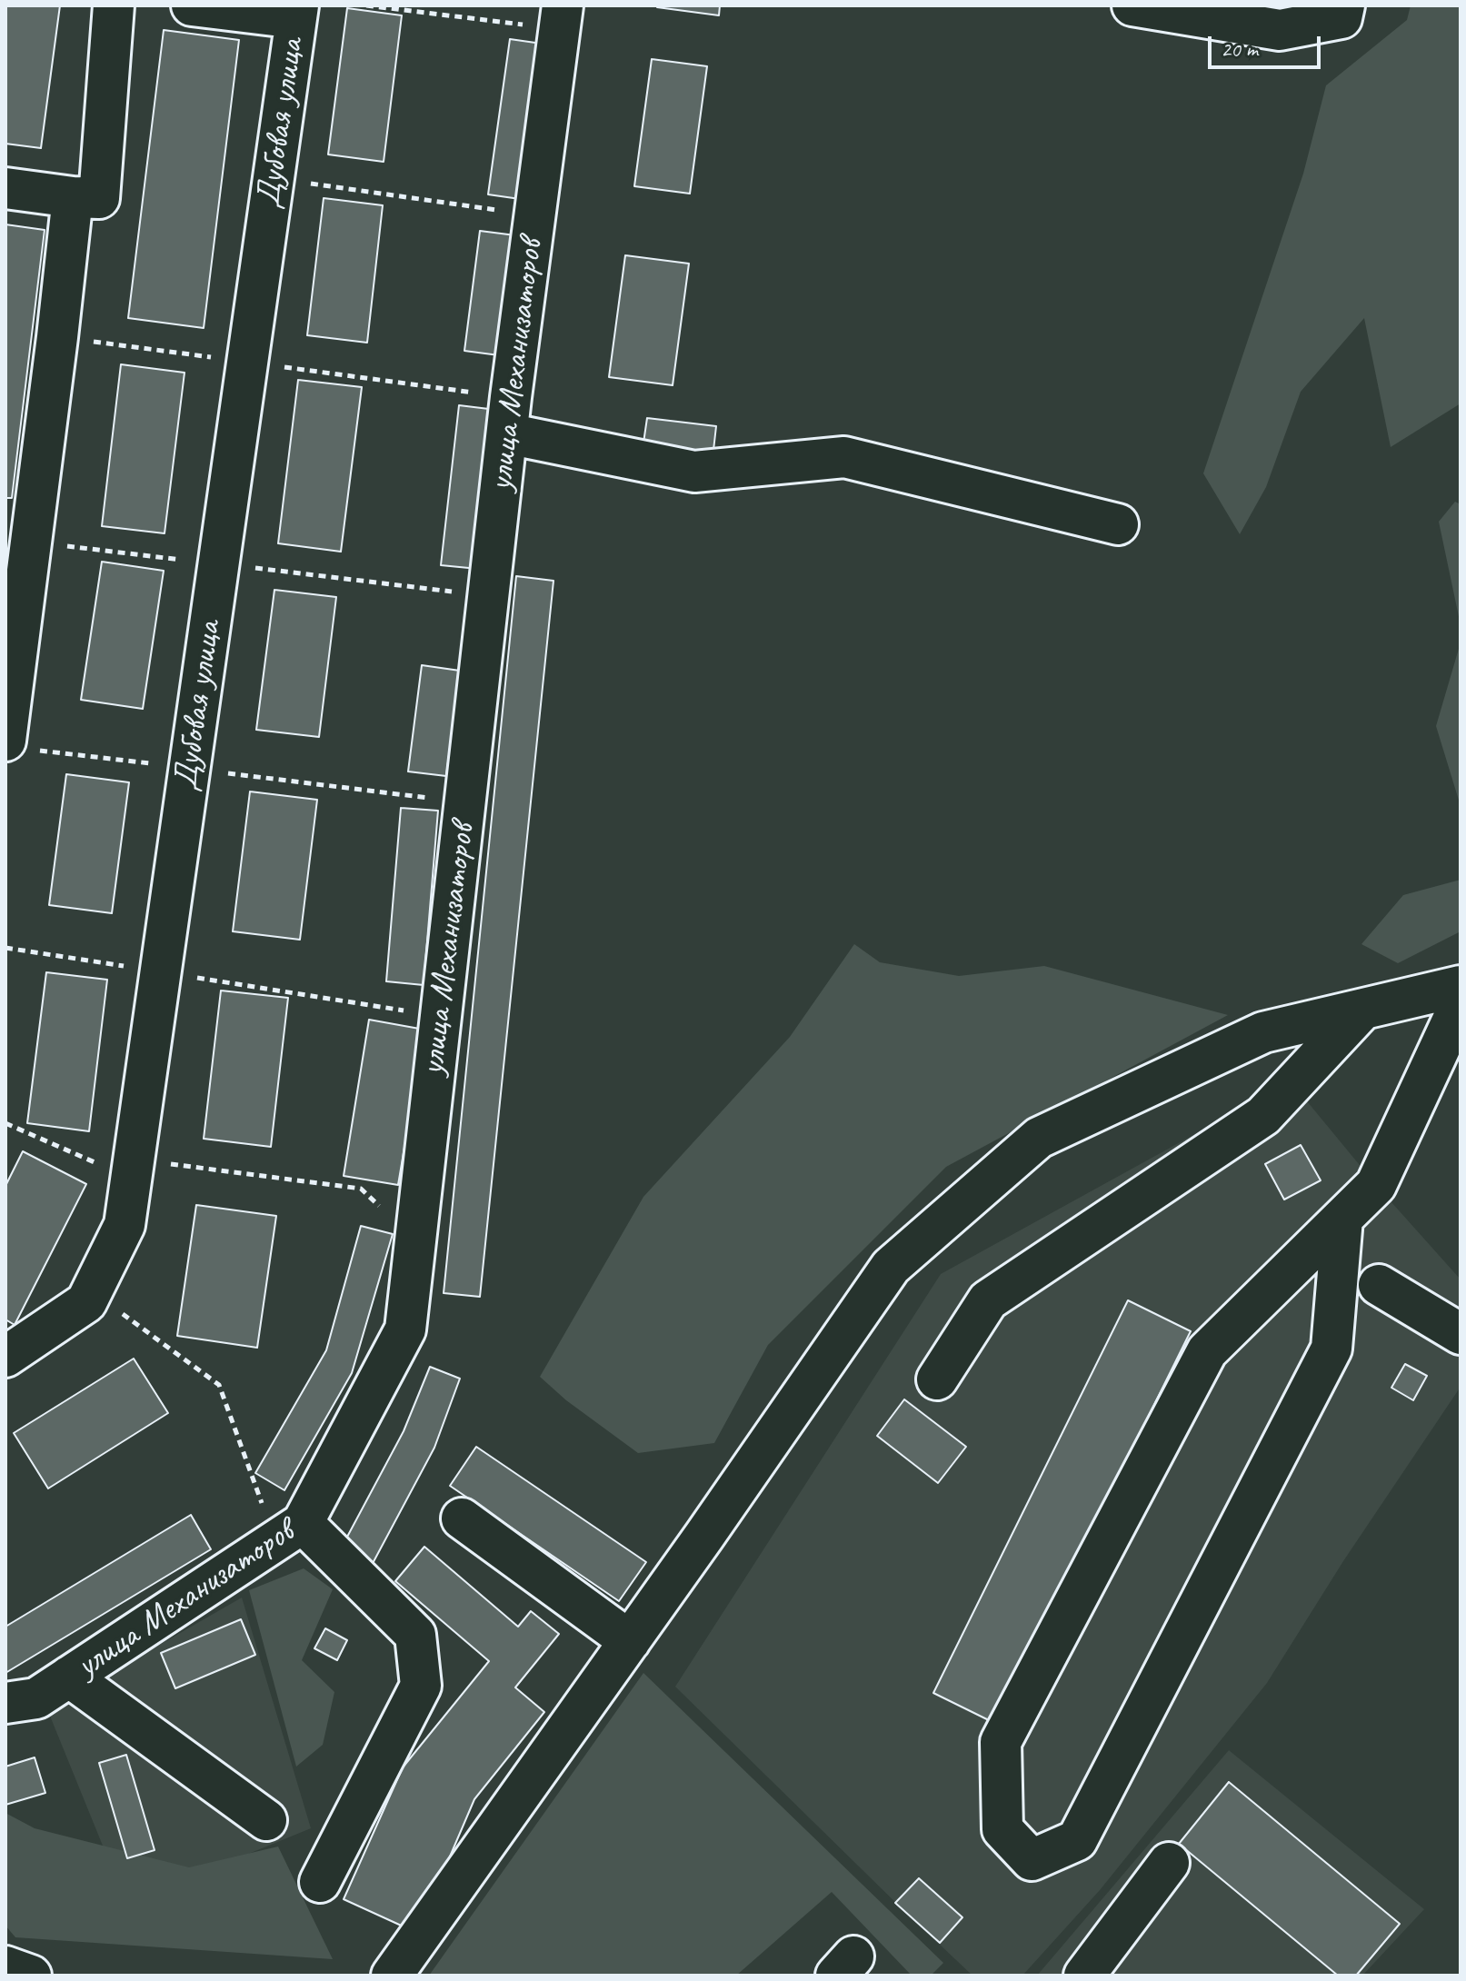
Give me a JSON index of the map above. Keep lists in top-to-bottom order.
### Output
{
  "streets": {
    "street": ["Дубовая улица", "улица Механизаторов"]
  },
  "scale_bar": "20 m"
}
